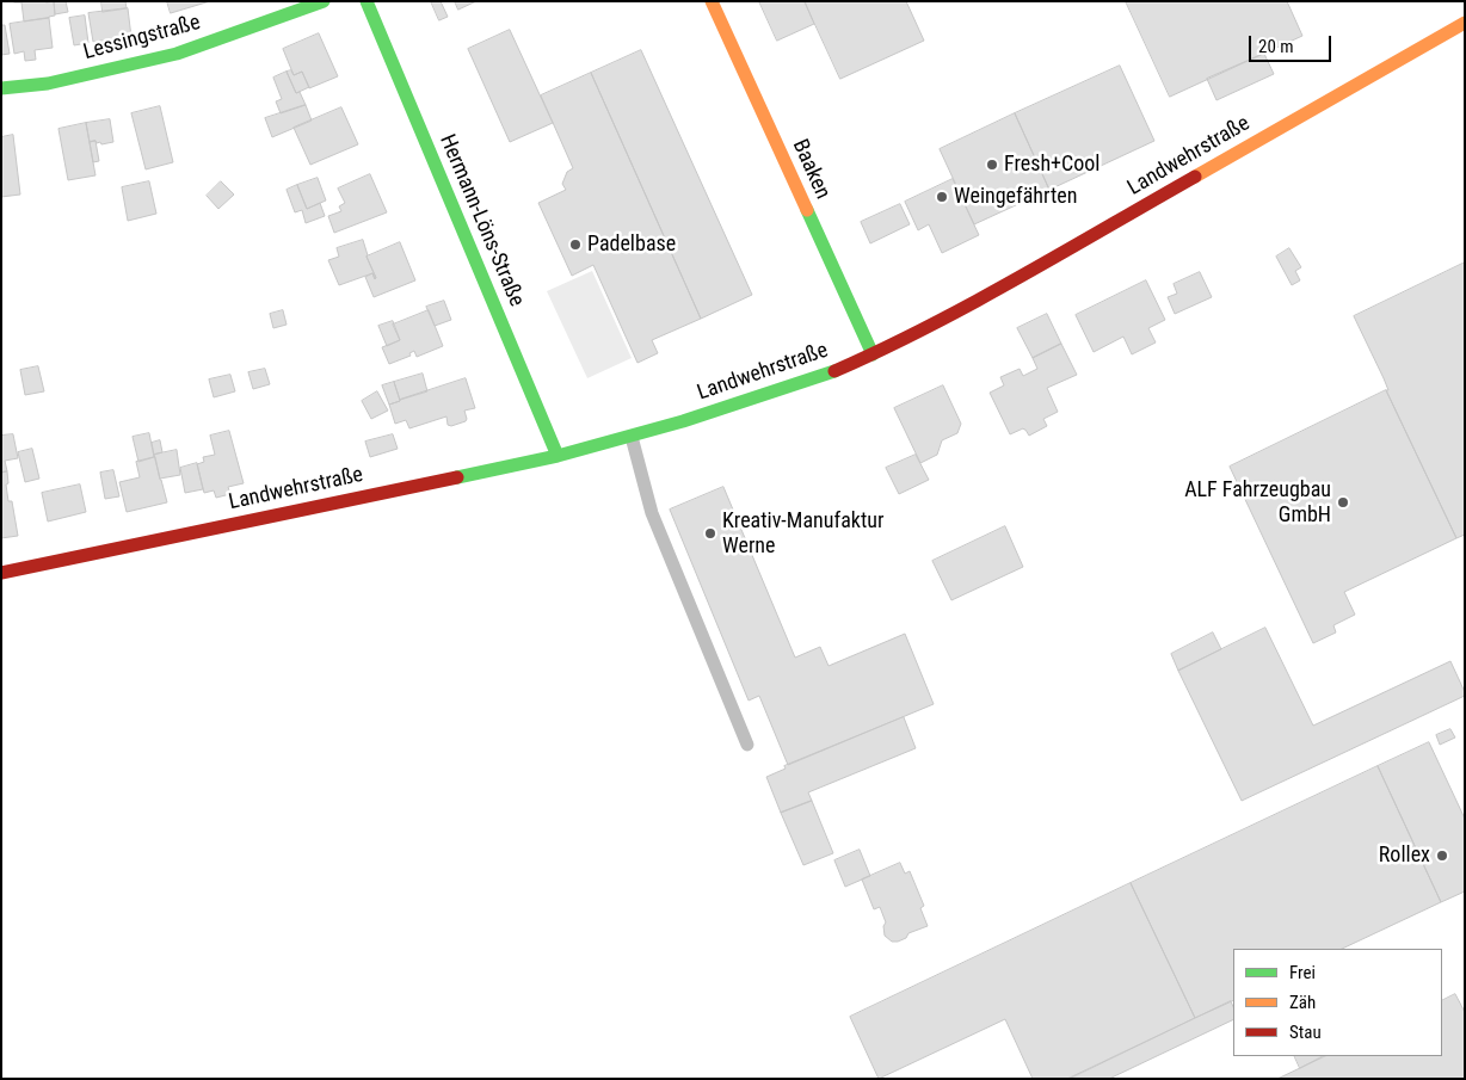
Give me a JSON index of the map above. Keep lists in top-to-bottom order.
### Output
{
  "streets": {
    "street": [
      "Lessingstraße",
      "Landwehrstraße",
      "Baaken",
      "Hermann-Löns-Straße"
    ]
  },
  "crossings": [
    ["Landwehrstraße", "Baaken"],
    ["Landwehrstraße", "Hermann-Löns-Straße"]
  ],
  "places": [
    "Fresh+Cool",
    "Weingefährten",
    "Padelbase",
    "ALF Fahrzeugbau GmbH",
    "Kreativ-Manufaktur Werne",
    "Rollex"
  ],
  "legend": ["Frei", "Zäh", "Stau"],
  "scale_bar": "20 m"
}
